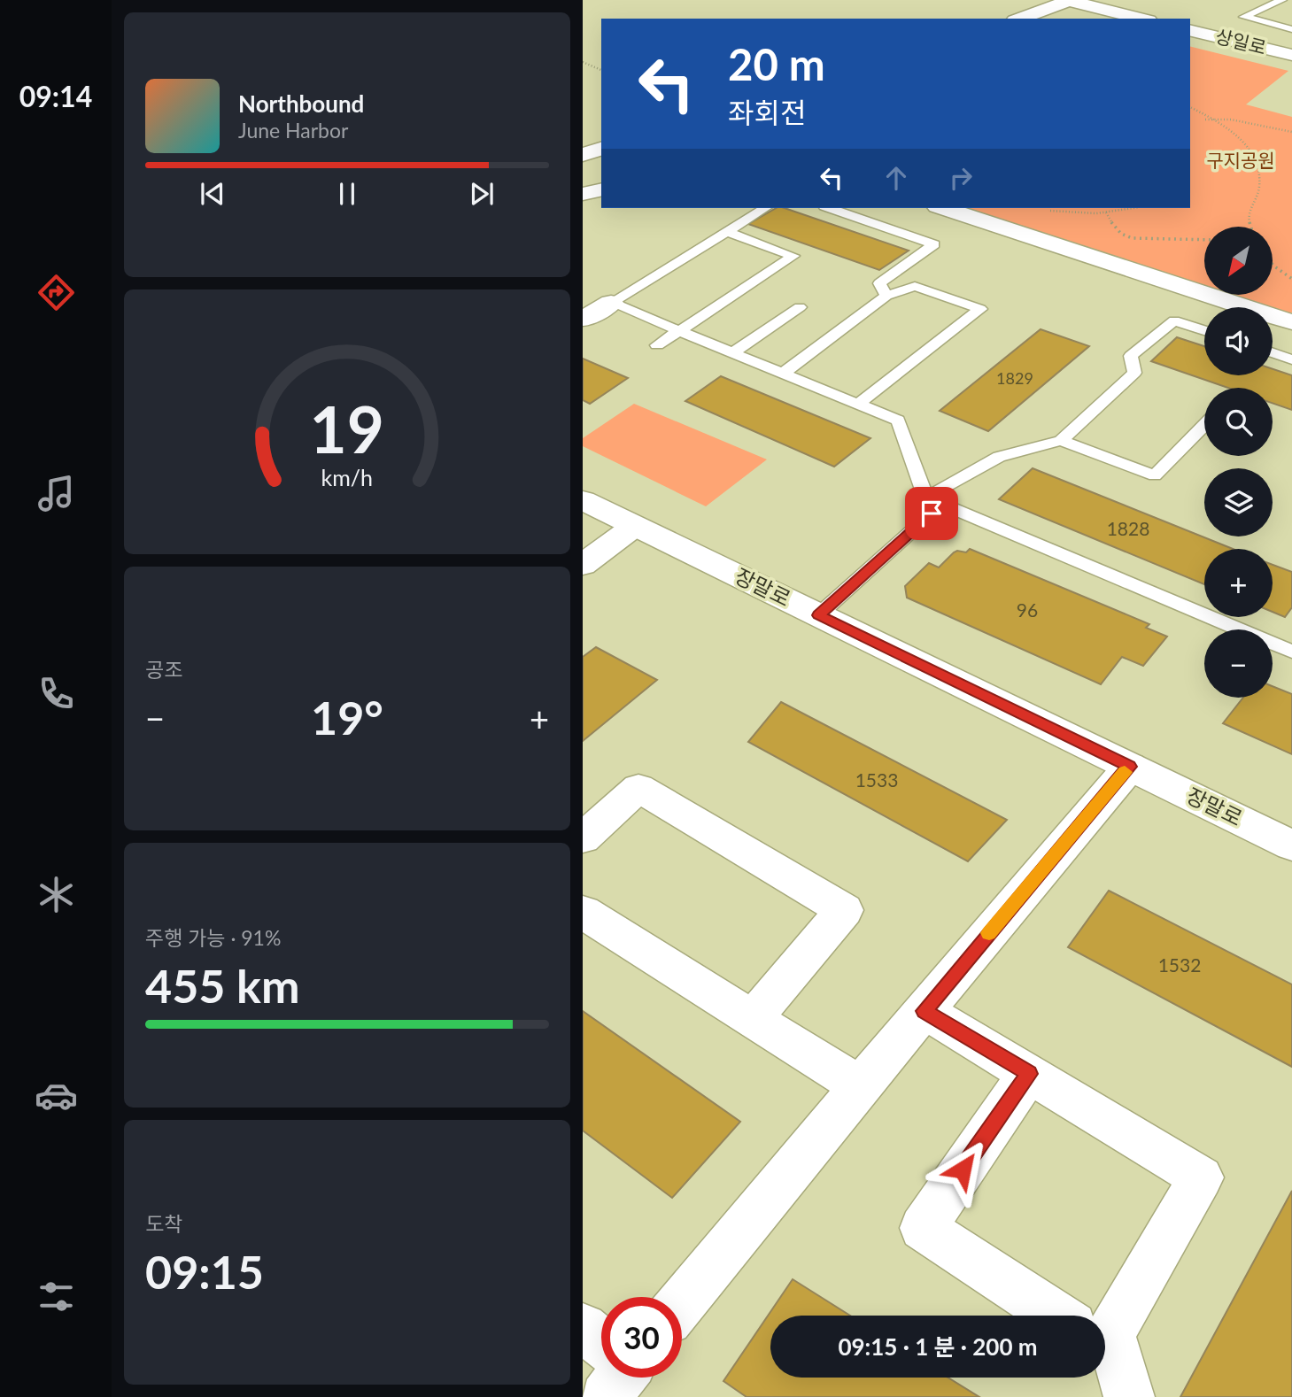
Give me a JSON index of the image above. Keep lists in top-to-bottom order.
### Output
{
  "streets": {
    "street": ["상일로", "장말로"]
  },
  "parks": ["구지공원"],
  "house_numbers": [
    "1829",
    "1828",
    "96",
    "1533",
    "1532"
  ],
  "north": "bottom left",
  "page": {
    "tabs": "09:14",
    "turn": ["20 m", "좌회전"],
    "song": ["Northbound", "June Harbor"],
    "map_buttons": ["+", "−"],
    "tile": [
      "공조",
      ["주행 가능 · 91%", "455 km"],
      ["도착", "09:15"]
    ],
    "heat": ["−", "19°", "+"],
    "limit": "30",
    "trip": "09:15 · 1 분 · 200 m",
    "gauge": ["19", "km/h"]
  }
}
